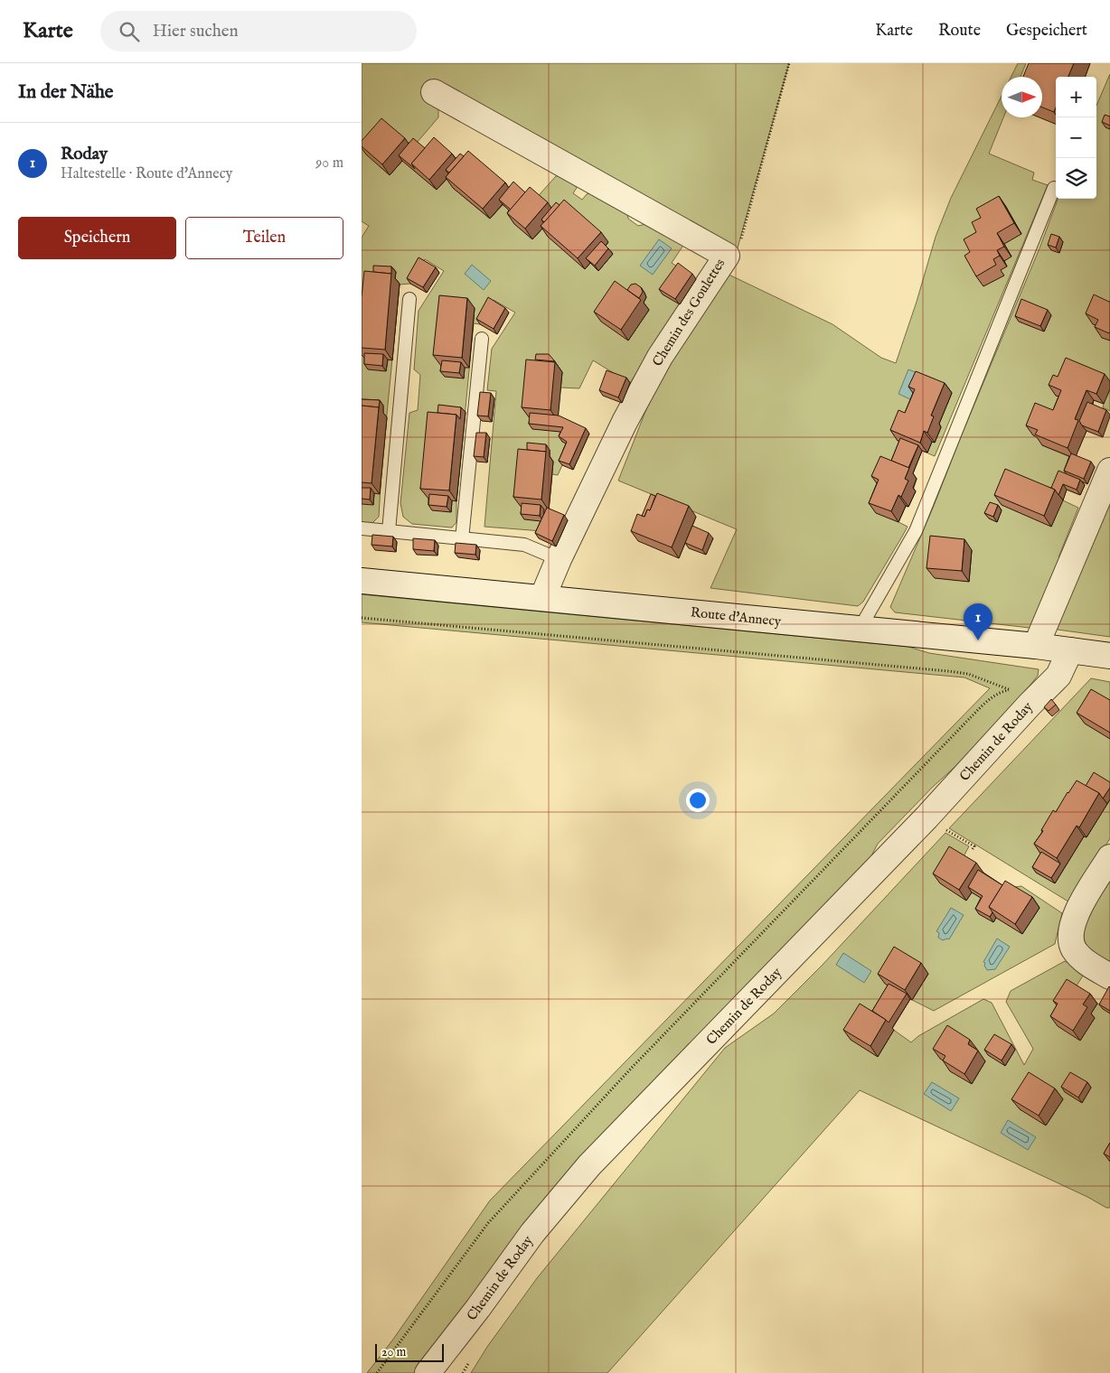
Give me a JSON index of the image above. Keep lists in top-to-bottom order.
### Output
{
  "streets": {
    "street": ["Chemin des Goulettes", "Route d'Annecy", "Chemin de Roday"]
  },
  "crossings": [
    ["Chemin des Goulettes", "Route d'Annecy"],
    ["Route d'Annecy", "Chemin de Roday"]
  ],
  "scale_bar": "20 m",
  "north": "right",
  "page": {
    "header": "Karte",
    "search": "Hier suchen",
    "nav": ["Karte", "Route", "Gespeichert"],
    "heading": "In der Nähe",
    "map_buttons": ["+", "−"],
    "list": [
      {
        "mark": "1",
        "name": "Roday",
        "note": "Haltestelle · Route d'Annecy",
        "value": "90 m"
      }
    ],
    "buttons": ["Speichern", "Teilen"],
    "pins": "1",
    "scale": "20 m"
  }
}
